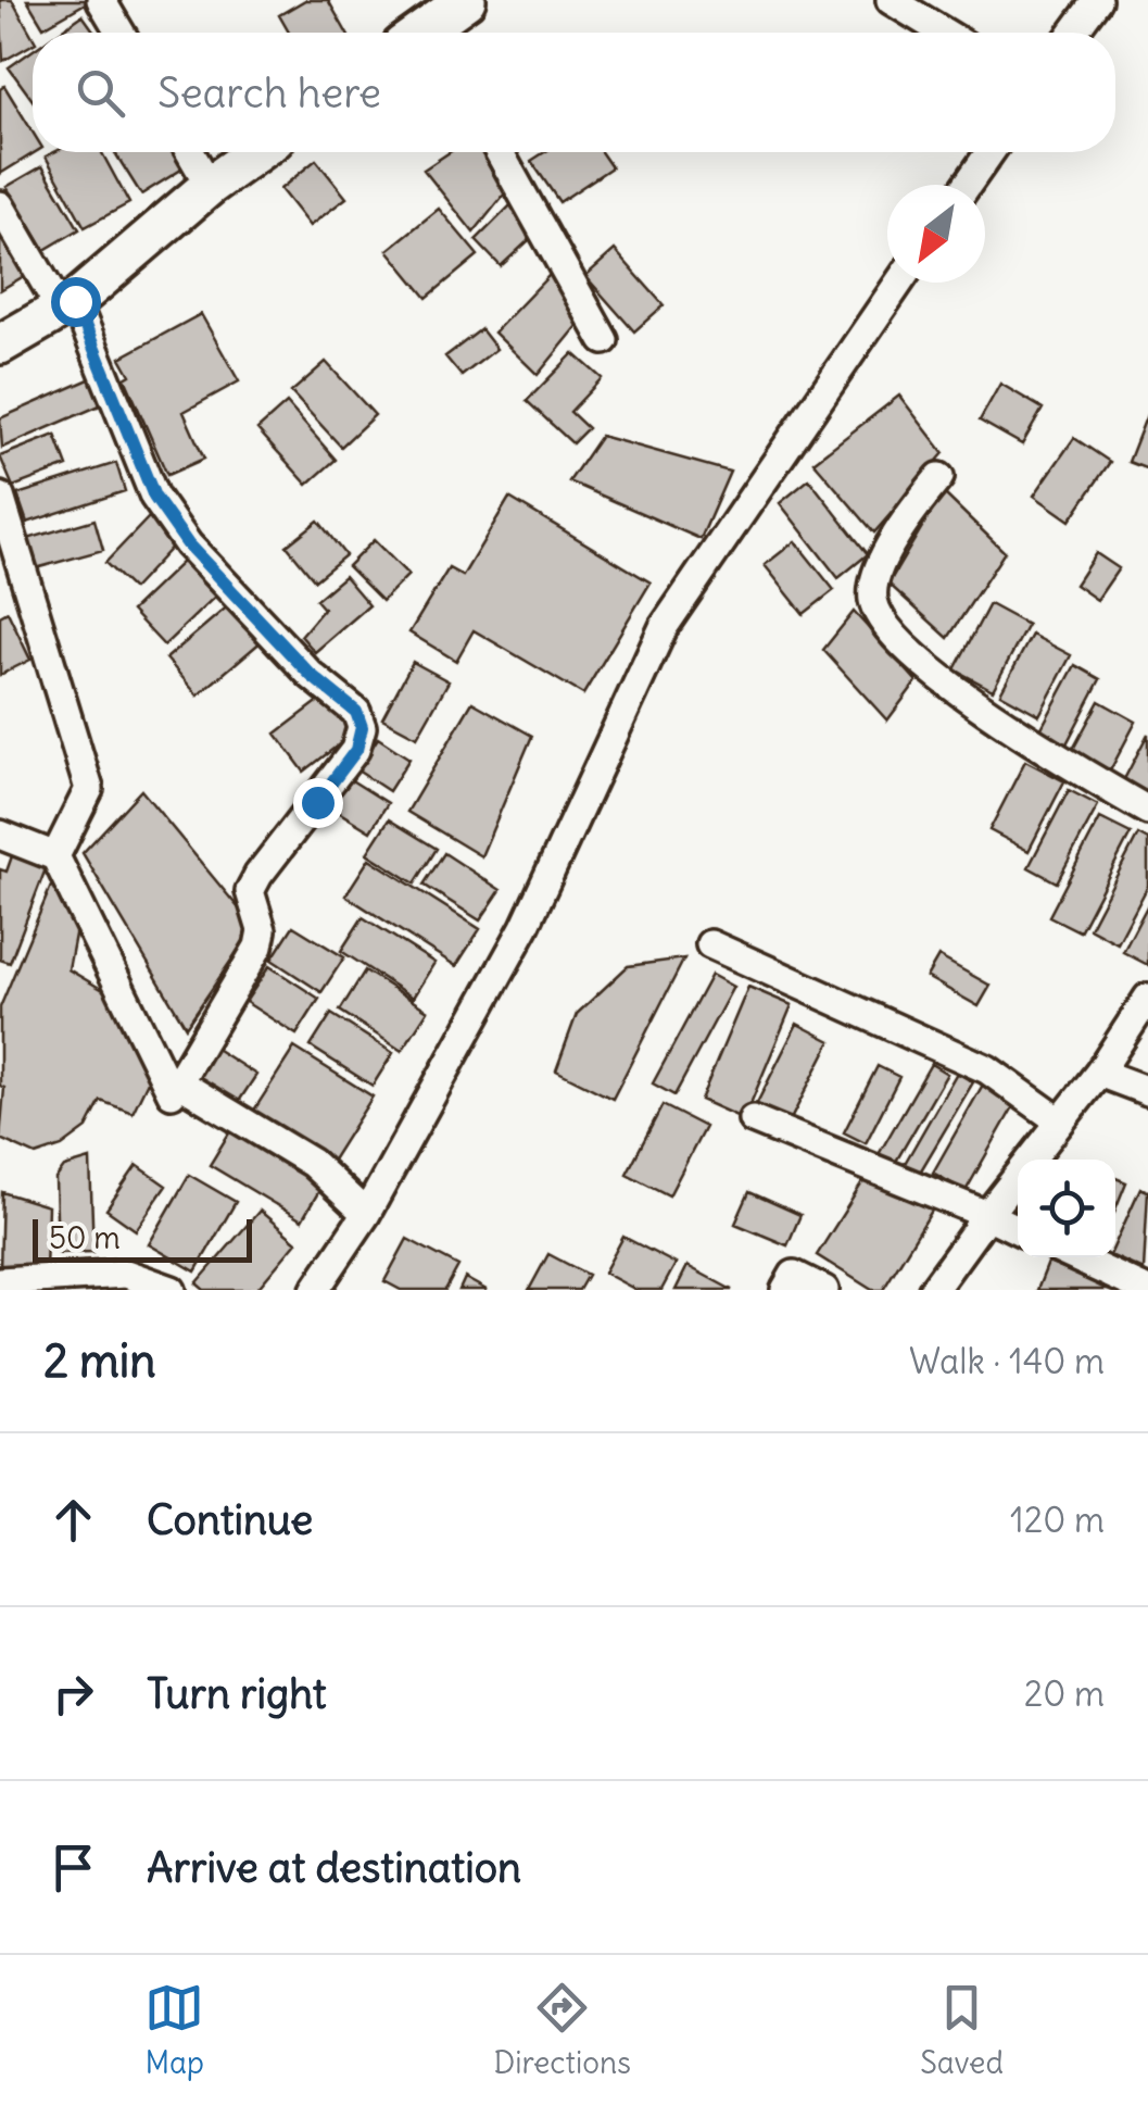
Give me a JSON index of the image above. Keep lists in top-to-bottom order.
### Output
{
  "scale_bar": "50 m",
  "north": "bottom left",
  "page": {
    "search": "Search here",
    "scale": "50 m",
    "heading": ["2 min", "Walk · 140 m"],
    "list": [
      ["Continue", "120 m"],
      ["Turn right", "20 m"],
      "Arrive at destination"
    ],
    "nav": ["Map", "Directions", "Saved"]
  }
}
